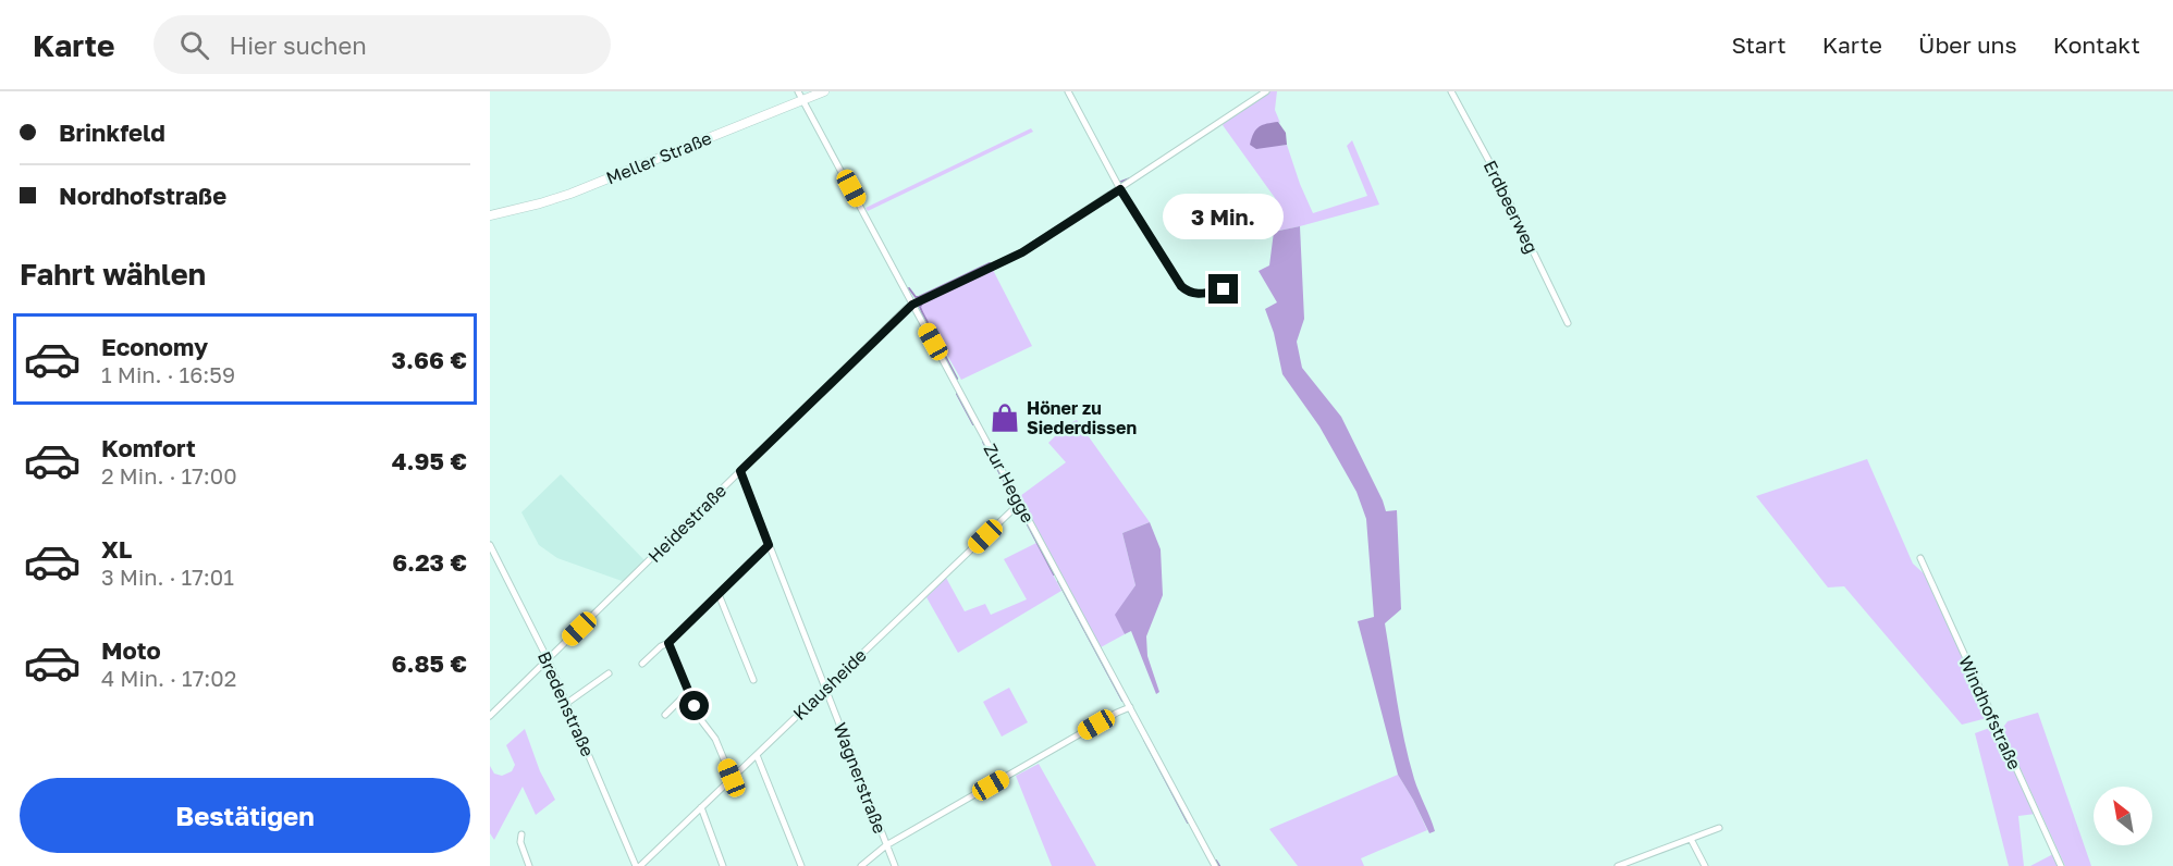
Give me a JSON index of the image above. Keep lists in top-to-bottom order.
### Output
{
  "streets": {
    "main road": ["Meller Straße"],
    "street": [
      "Erdbeerweg",
      "Zur Hegge",
      "Heidestraße",
      "Klausheide",
      "Bredenstraße",
      "Windhofstraße",
      "Wagnerstraße"
    ]
  },
  "crossings": [
    ["Meller Straße", "Zur Hegge"],
    ["Zur Hegge", "Heidestraße"],
    ["Zur Hegge", "Klausheide"],
    ["Heidestraße", "Bredenstraße"],
    ["Heidestraße", "Wagnerstraße"],
    ["Klausheide", "Bredenstraße"],
    ["Klausheide", "Wagnerstraße"]
  ],
  "places": {
    "shop": ["Höner zu Siederdissen"]
  },
  "north": "top left",
  "page": {
    "header": "Karte",
    "search": "Hier suchen",
    "nav": [
      "Start",
      "Karte",
      "Über uns",
      "Kontakt"
    ],
    "banner": ["Brinkfeld", "Nordhofstraße"],
    "bubble": "3 Min.",
    "heading": "Fahrt wählen",
    "list": [
      {
        "name": "Economy",
        "note": "1 Min. · 16:59",
        "value": "3.66 €"
      },
      {
        "name": "Komfort",
        "note": "2 Min. · 17:00",
        "value": "4.95 €"
      },
      {
        "name": "XL",
        "note": "3 Min. · 17:01",
        "value": "6.23 €"
      },
      {
        "name": "Moto",
        "note": "4 Min. · 17:02",
        "value": "6.85 €"
      }
    ],
    "buttons": "Bestätigen"
  }
}
